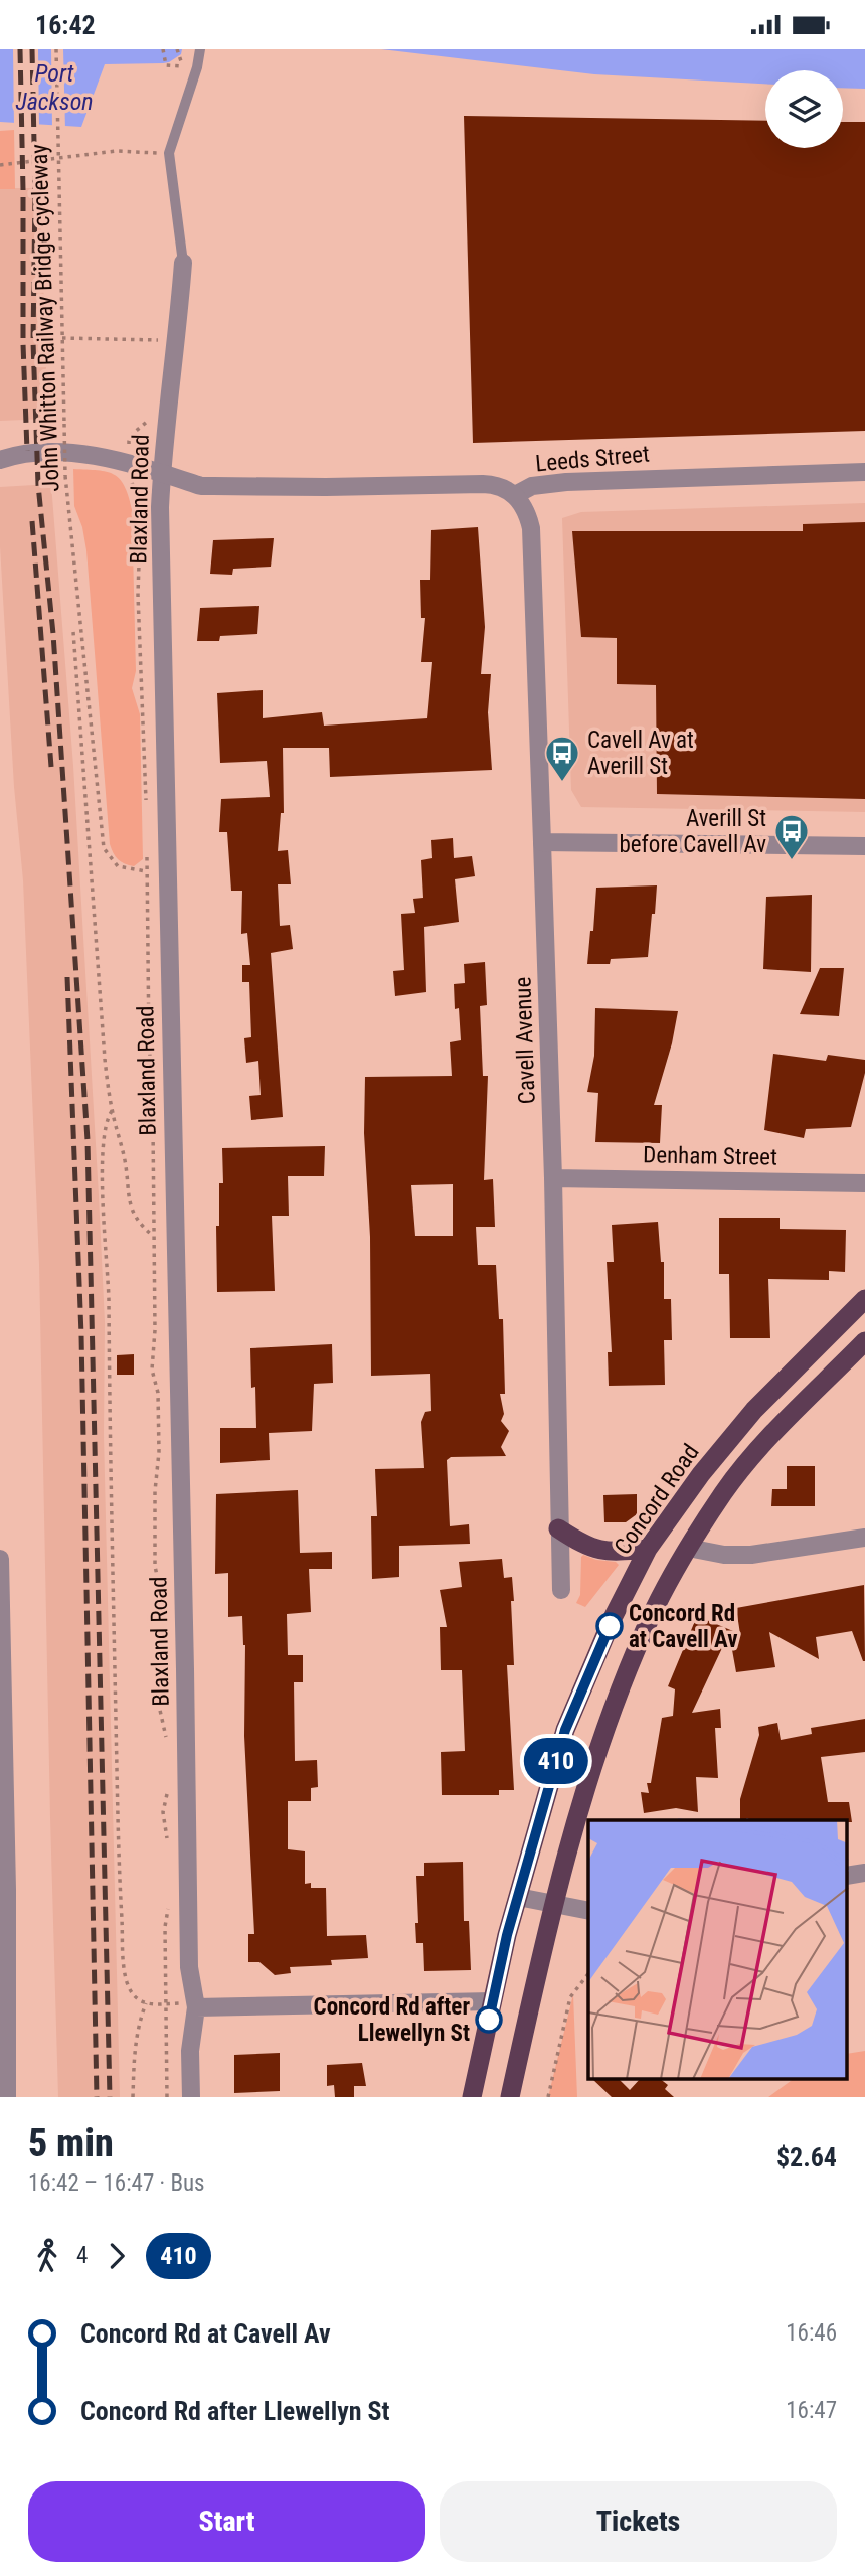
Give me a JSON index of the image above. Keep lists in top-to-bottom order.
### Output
{
  "streets": {
    "highway": ["Concord Road"],
    "street": [
      "Leeds Street",
      "Blaxland Road",
      "Cavell Avenue",
      "Denham Street"
    ],
    "path": ["John Whitton Railway Bridge cycleway"]
  },
  "crossings": [
    ["Leeds Street", "Blaxland Road"],
    ["Leeds Street", "Cavell Avenue"],
    ["Cavell Avenue", "Denham Street"]
  ],
  "water": ["Port Jackson"],
  "places": {
    "bus stop": ["Cavell Av at Averill St", "Averill St before Cavell Av"],
    "other": ["Concord Rd at Cavell Av", "Concord Rd after Llewellyn St"]
  },
  "lines": ["bus line 410"],
  "page": {
    "status": "16:42",
    "on_map": "410",
    "heading": ["5 min", "16:42 – 16:47 · Bus", "$2.64"],
    "legs": ["4", "410"],
    "list": [
      {
        "name": "Concord Rd at Cavell Av",
        "value": "16:46"
      },
      {
        "name": "Concord Rd after Llewellyn St",
        "value": "16:47"
      }
    ],
    "buttons": ["Start", "Tickets"]
  }
}
